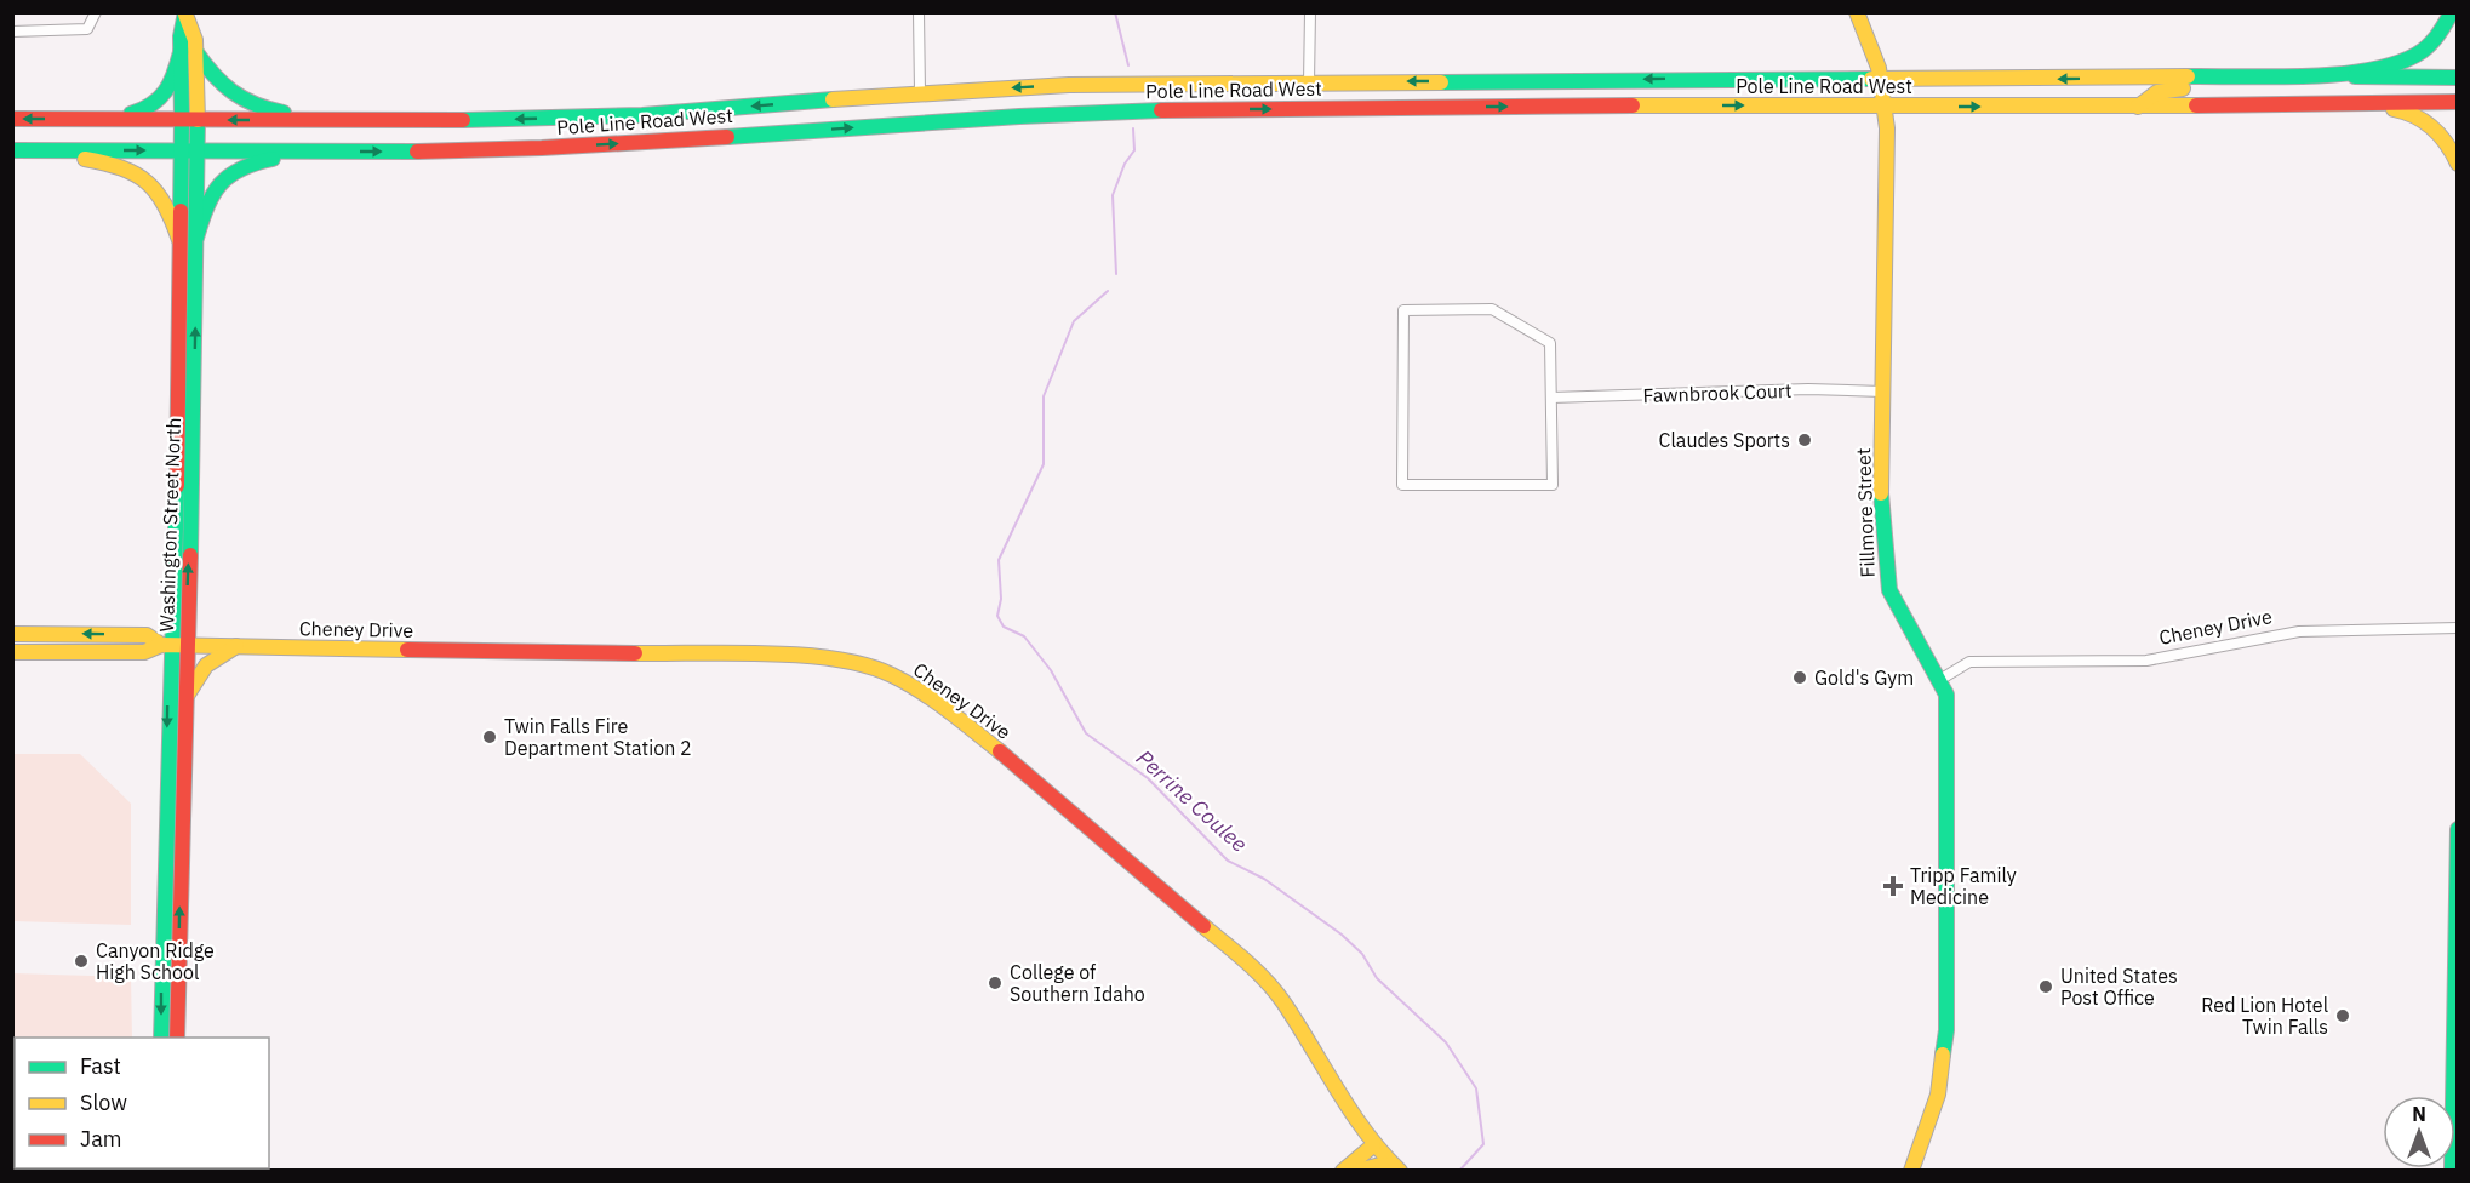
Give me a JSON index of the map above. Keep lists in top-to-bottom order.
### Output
{
  "streets": {
    "main road": [
      "Pole Line Road West",
      "Fillmore Street",
      "Washington Street North",
      "Cheney Drive"
    ],
    "street": ["Fawnbrook Court"]
  },
  "crossings": [
    ["Pole Line Road West", "Fillmore Street"],
    ["Pole Line Road West", "Washington Street North"],
    ["Fawnbrook Court", "Fillmore Street"],
    ["Fillmore Street", "Cheney Drive"],
    ["Washington Street North", "Cheney Drive"]
  ],
  "water": ["Perrine Coulee"],
  "places": {
    "other": [
      "Claudes Sports",
      "Gold's Gym",
      "Twin Falls Fire Department Station 2",
      "Canyon Ridge High School",
      "College of Southern Idaho",
      "United States Post Office",
      "Red Lion Hotel Twin Falls"
    ],
    "health": ["Tripp Family Medicine"]
  },
  "legend": ["Fast", "Slow", "Jam"],
  "north": "top"
}
